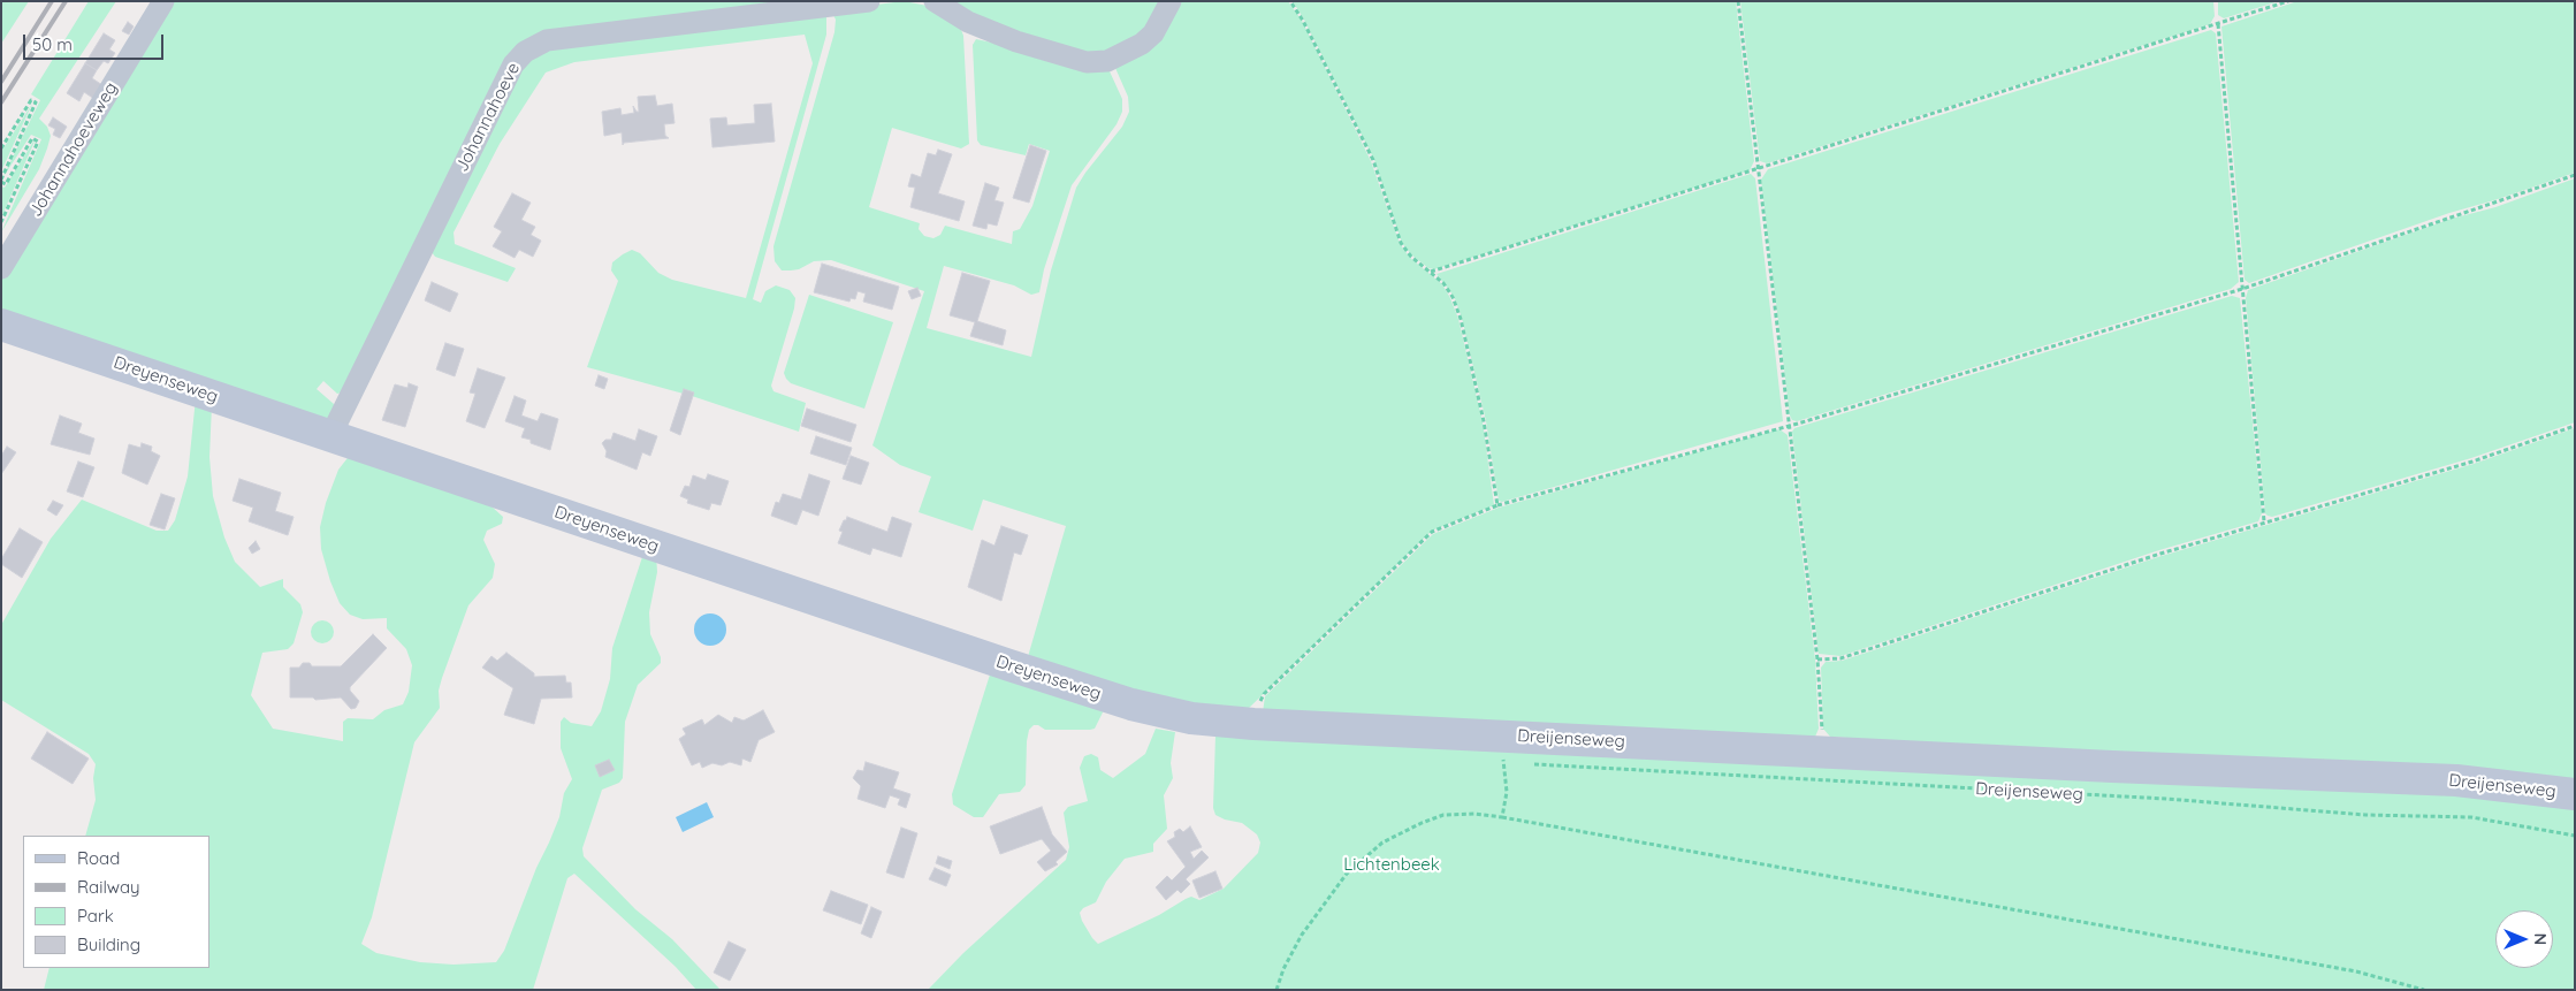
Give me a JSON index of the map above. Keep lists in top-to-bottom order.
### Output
{
  "streets": {
    "main road": ["Dreyenseweg", "Dreijenseweg"],
    "street": ["Johannahoeve", "Johannahoeveweg"]
  },
  "crossings": [
    ["Johannahoeve", "Dreyenseweg"],
    ["Dreyenseweg", "Dreijenseweg"]
  ],
  "parks": ["Lichtenbeek"],
  "legend": [
    "Road",
    "Railway",
    "Park",
    "Building"
  ],
  "scale_bar": "50 m",
  "north": "right"
}
